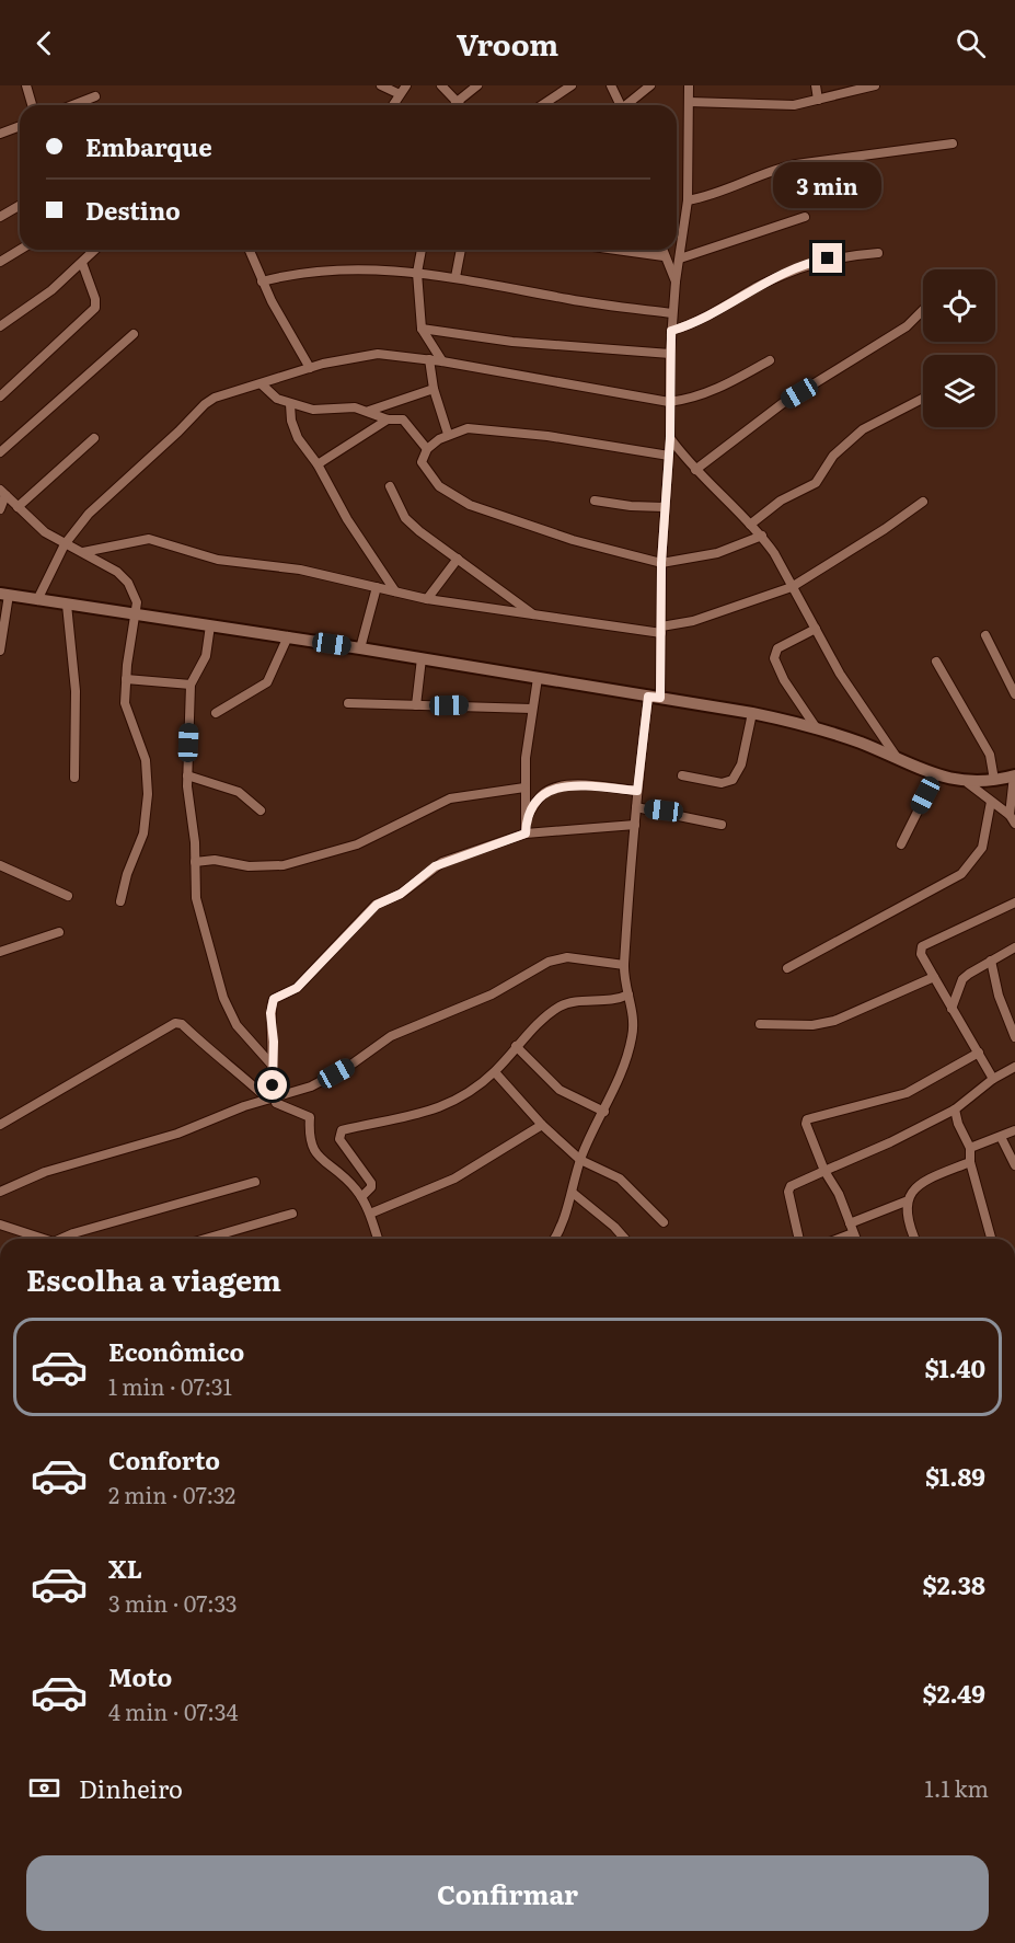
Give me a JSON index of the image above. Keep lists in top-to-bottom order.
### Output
{
  "page": {
    "header": "Vroom",
    "banner": ["Embarque", "Destino"],
    "bubble": "3 min",
    "heading": "Escolha a viagem",
    "list": [
      {
        "name": "Econômico",
        "note": "1 min · 07:31",
        "value": "$1.40"
      },
      {
        "name": "Conforto",
        "note": "2 min · 07:32",
        "value": "$1.89"
      },
      {
        "name": "XL",
        "note": "3 min · 07:33",
        "value": "$2.38"
      },
      {
        "name": "Moto",
        "note": "4 min · 07:34",
        "value": "$2.49"
      }
    ],
    "pay": ["Dinheiro", "1.1 km"],
    "buttons": "Confirmar"
  }
}
